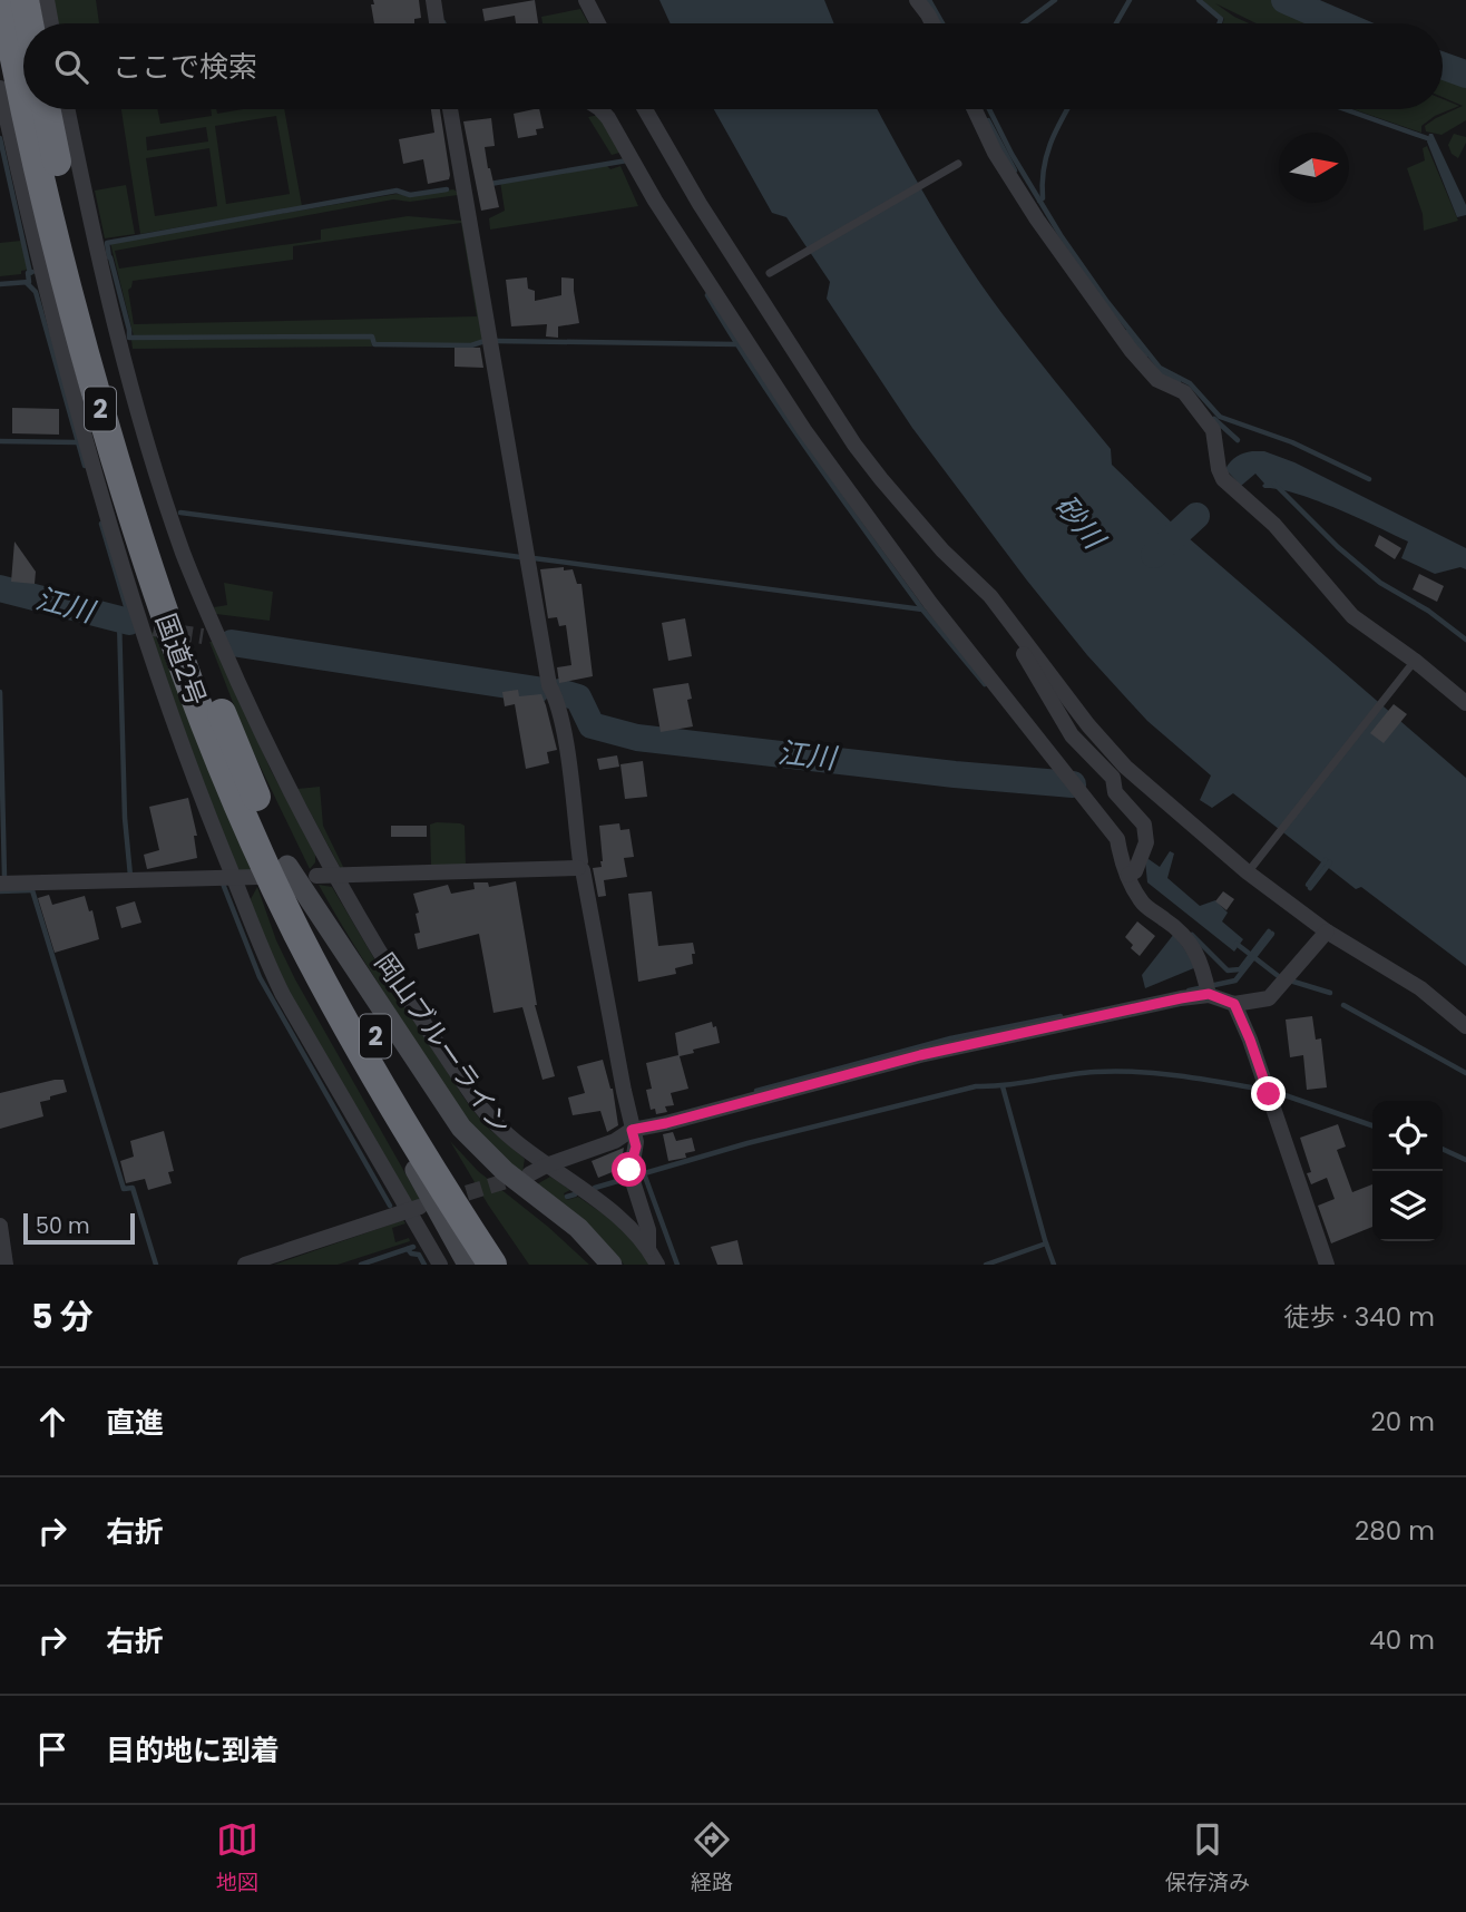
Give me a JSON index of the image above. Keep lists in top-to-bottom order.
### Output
{
  "streets": {
    "highway": ["2", "国道2号"],
    "main road": ["岡山ブルーライン"]
  },
  "crossings": [
    ["国道2号", "岡山ブルーライン"]
  ],
  "water": ["砂川", "江川"],
  "scale_bar": "50 m",
  "north": "right",
  "page": {
    "search": "ここで検索",
    "scale": "50 m",
    "heading": ["5 分", "徒歩 · 340 m"],
    "list": [
      ["直進", "20 m"],
      ["右折", "280 m"],
      ["右折", "40 m"],
      "目的地に到着"
    ],
    "nav": ["地図", "経路", "保存済み"]
  }
}
